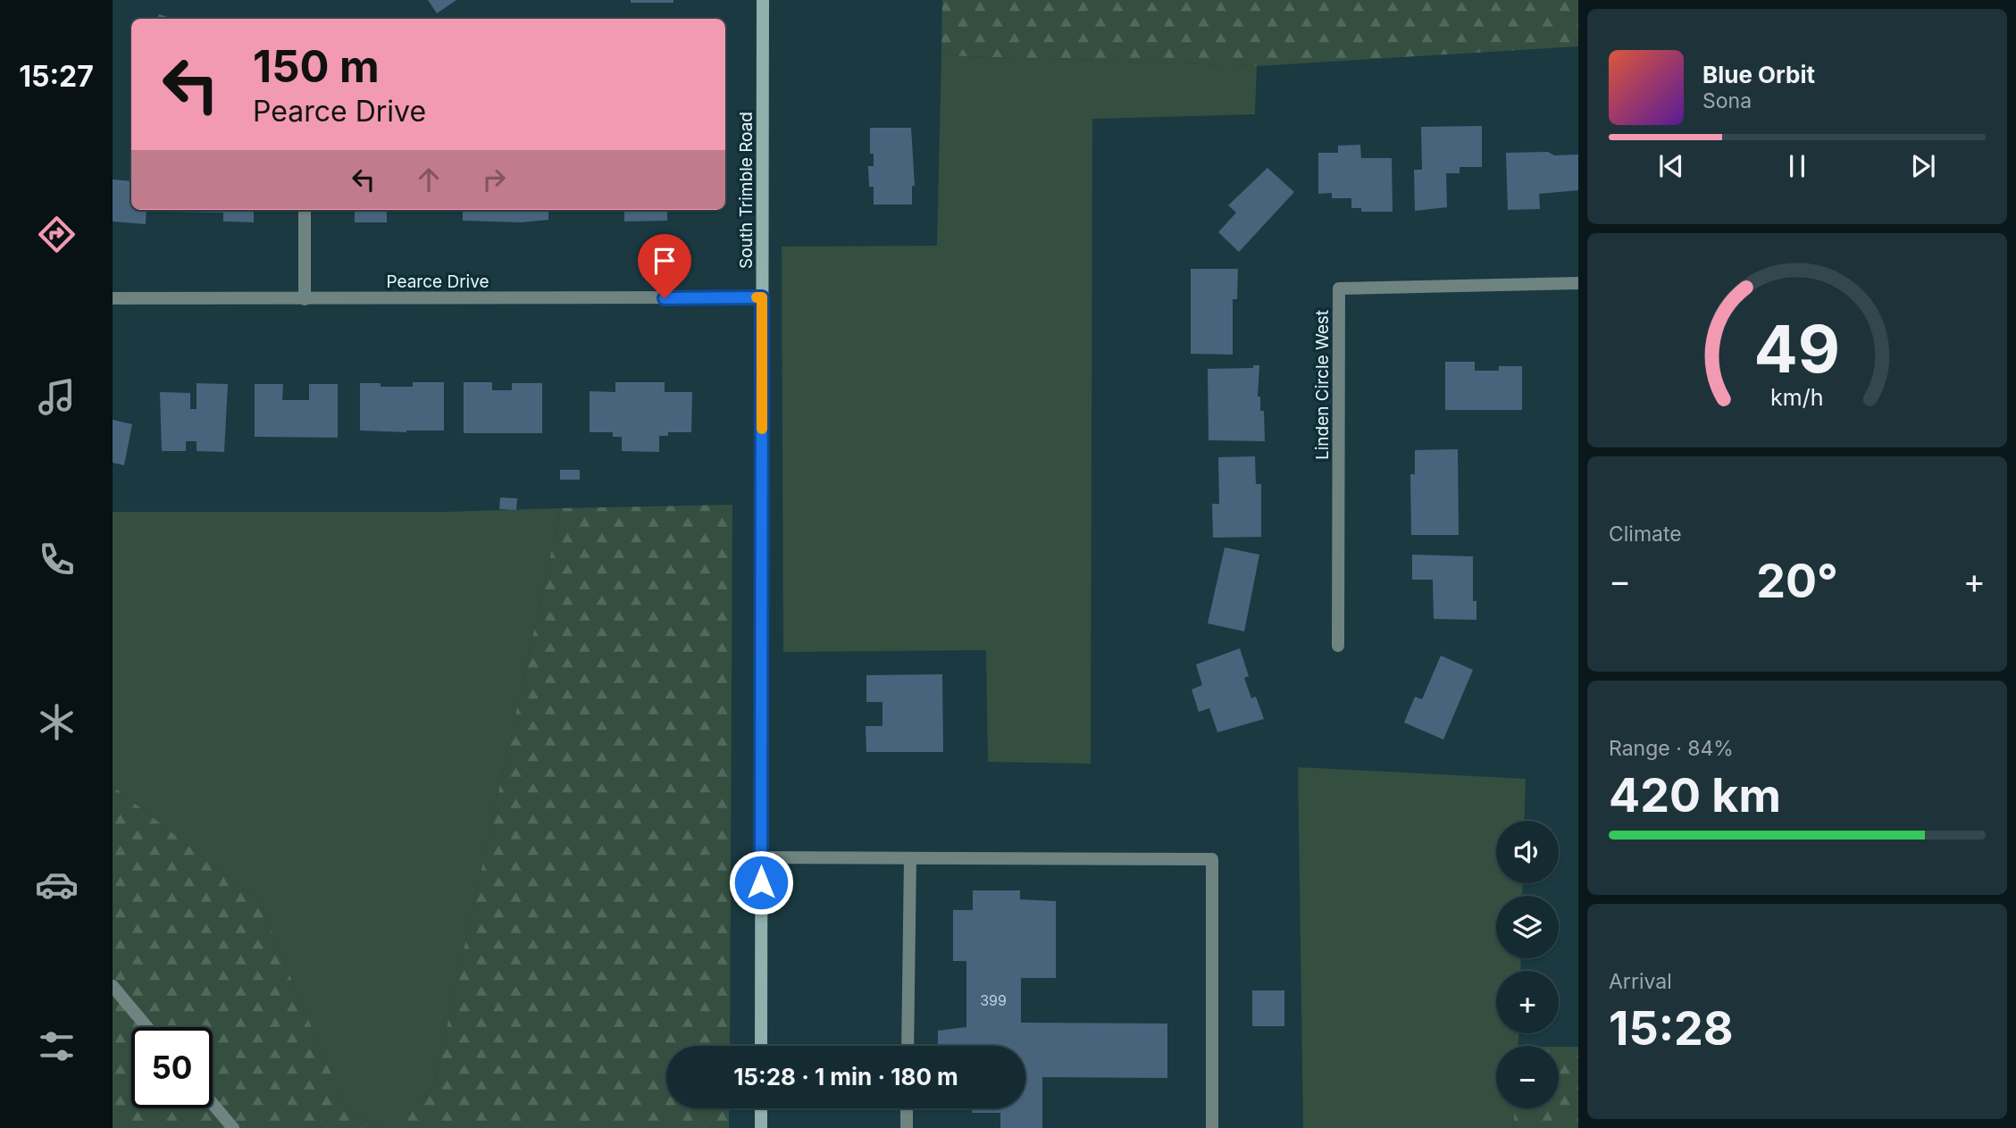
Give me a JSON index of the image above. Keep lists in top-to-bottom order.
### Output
{
  "streets": {
    "main road": ["South Trimble Road"],
    "street": ["Pearce Drive", "Linden Circle West"]
  },
  "crossings": [
    ["South Trimble Road", "Pearce Drive"]
  ],
  "house_numbers": ["399"],
  "page": {
    "tabs": "15:27",
    "turn": ["150 m", "Pearce Drive"],
    "song": ["Blue Orbit", "Sona"],
    "tile": [
      "Climate",
      ["Range · 84%", "420 km"],
      ["Arrival", "15:28"]
    ],
    "heat": ["−", "20°", "+"],
    "map_buttons": ["+", "−"],
    "limit": "50",
    "trip": "15:28 · 1 min · 180 m",
    "gauge": ["49", "km/h"]
  }
}
